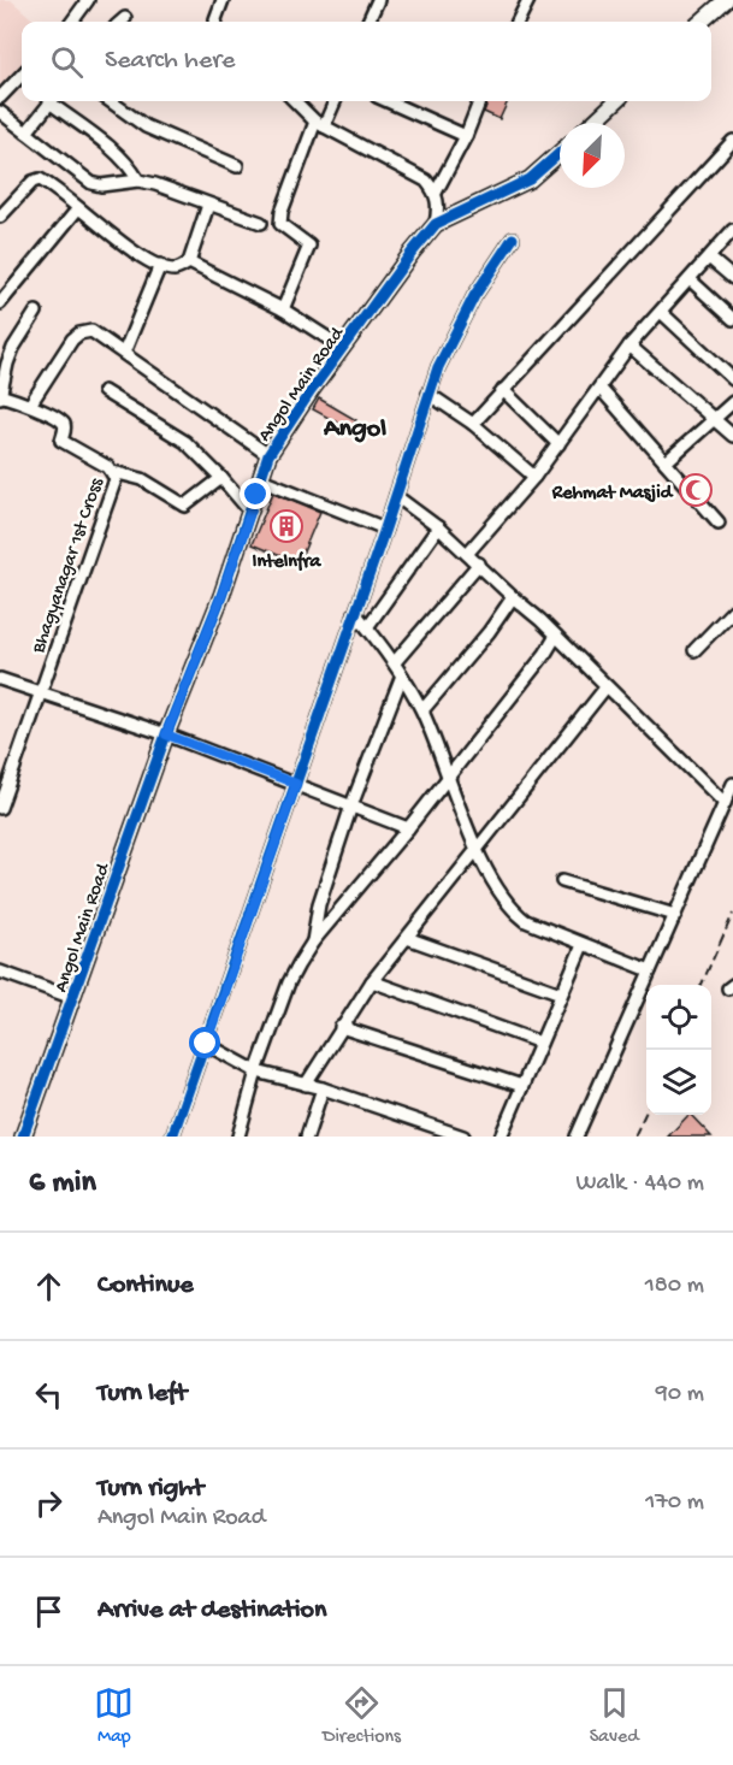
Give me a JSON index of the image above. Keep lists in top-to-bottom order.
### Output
{
  "streets": {
    "street": ["Angol Main Road", "Bhagyanagar 1st Cross"]
  },
  "districts": ["Angol"],
  "places": {
    "mosque": ["Rehmat Masjid"],
    "building": ["Intelnfra"]
  },
  "north": "bottom left",
  "page": {
    "search": "Search here",
    "heading": ["6 min", "Walk · 440 m"],
    "list": [
      ["Continue", "180 m"],
      ["Turn left", "90 m"],
      ["Turn right", "Angol Main Road", "170 m"],
      "Arrive at destination"
    ],
    "nav": ["Map", "Directions", "Saved"]
  }
}
